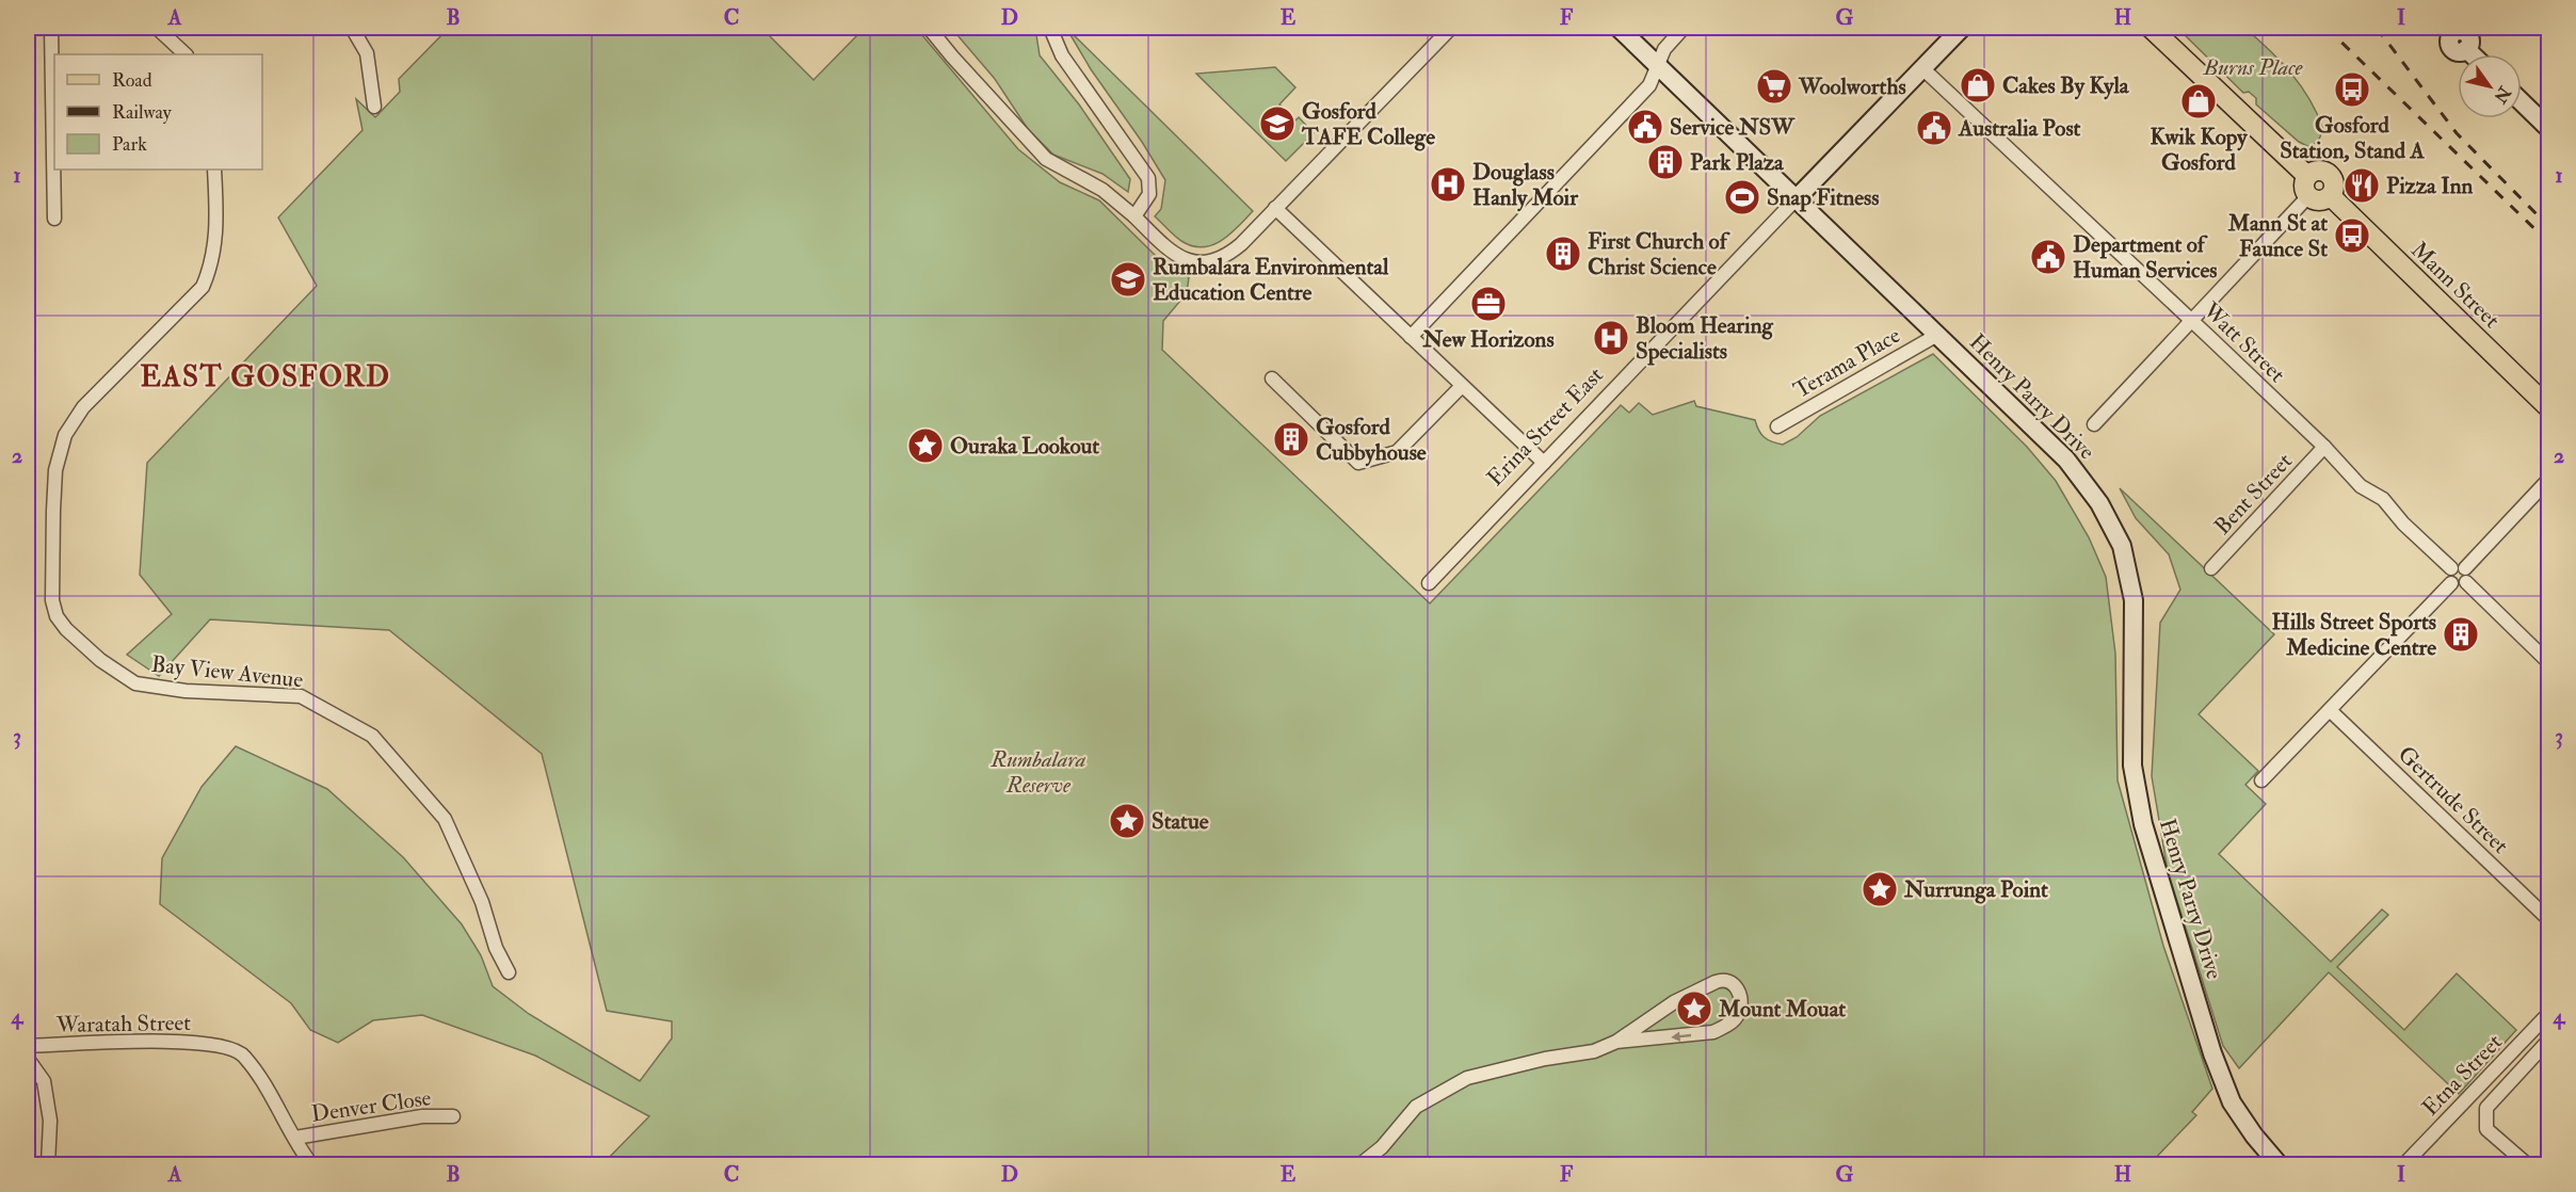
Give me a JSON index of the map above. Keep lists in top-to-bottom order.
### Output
{
  "streets": {
    "main road": ["Mann Street", "Henry Parry Drive", "Erina Street East"],
    "street": [
      "Watt Street",
      "Terama Place",
      "Bent Street",
      "Bay View Avenue",
      "Gertrude Street",
      "Waratah Street",
      "Etna Street",
      "Denver Close"
    ]
  },
  "crossings": [
    ["Watt Street", "Erina Street East"],
    ["Watt Street", "Bent Street"],
    ["Terama Place", "Henry Parry Drive"],
    ["Henry Parry Drive", "Erina Street East"],
    ["Waratah Street", "Denver Close"]
  ],
  "districts": ["EAST GOSFORD"],
  "parks": ["Burns Place", "Rumbalara Reserve"],
  "places": {
    "shop": ["Cakes By Kyla", "Kwik Kopy Gosford"],
    "supermarket": ["Woolworths"],
    "bus stop": ["Gosford Station, Stand A", "Mann St at Faunce St"],
    "school or university": ["Gosford TAFE College", "Rumbalara Environmental Education Centre"],
    "public building": ["Service NSW", "Australia Post", "Department of Human Services"],
    "building": [
      "Park Plaza",
      "First Church of Christ Science",
      "Gosford Cubbyhouse",
      "Hills Street Sports Medicine Centre"
    ],
    "hospital": ["Douglass Hanly Moir", "Bloom Hearing Specialists"],
    "restaurant": ["Pizza Inn"],
    "sports": ["Snap Fitness"],
    "office": ["New Horizons"],
    "place": [
      "Ouraka Lookout",
      "Statue",
      "Nurrunga Point",
      "Mount Mouat"
    ]
  },
  "legend": ["Road", "Railway", "Park"],
  "north": "bottom right",
  "grid": {
    "columns": [
      "A",
      "B",
      "C",
      "D",
      "E",
      "F",
      "G",
      "H",
      "I"
    ],
    "rows": [
      "1",
      "2",
      "3",
      "4"
    ]
  }
}
